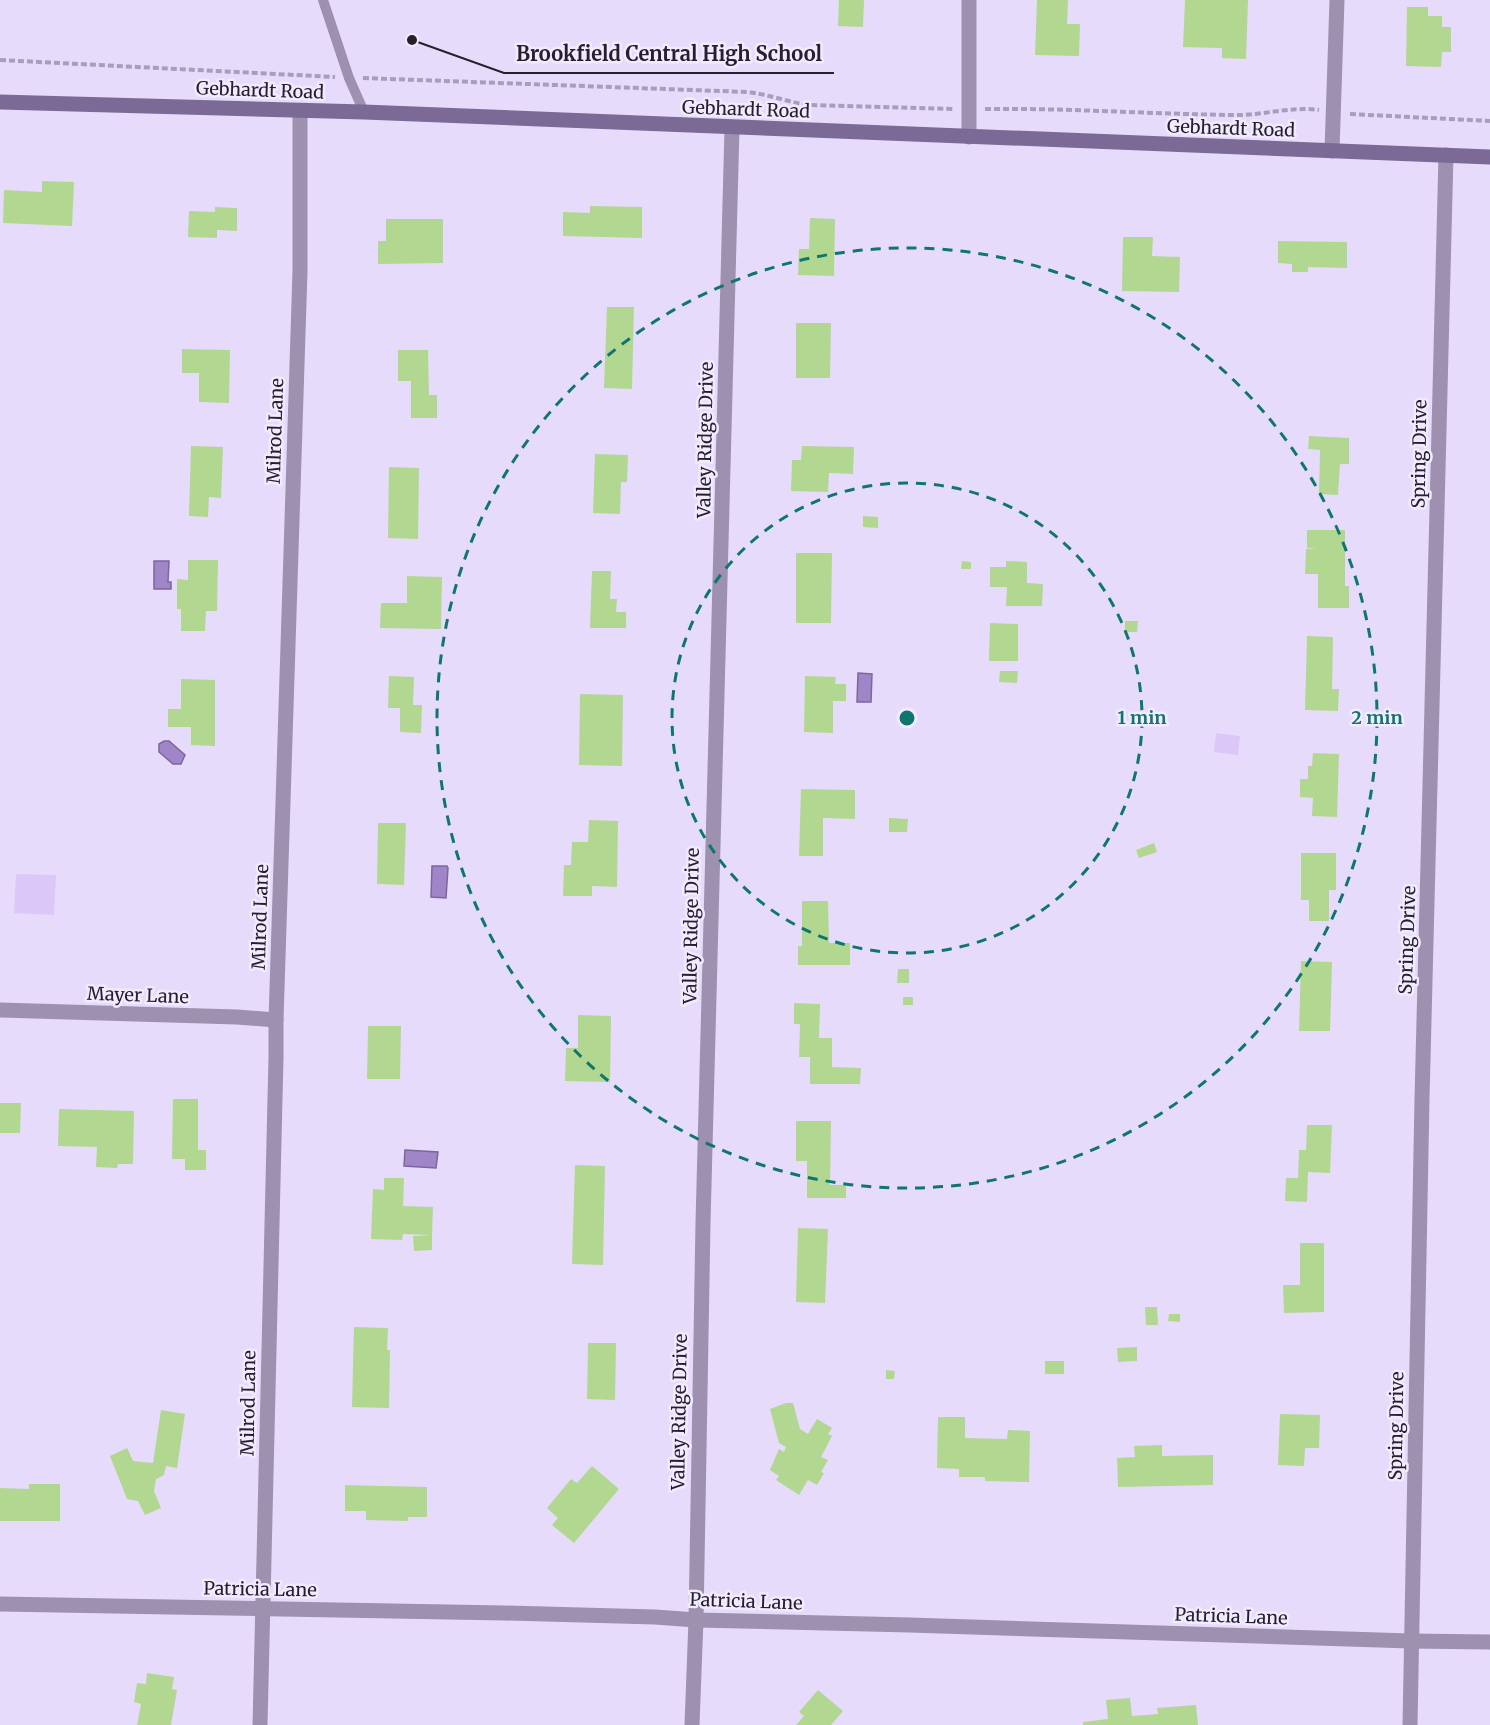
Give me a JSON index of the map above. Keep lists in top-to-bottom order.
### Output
{
  "streets": {
    "street": [
      "Gebhardt Road",
      "Milrod Lane",
      "Valley Ridge Drive",
      "Spring Drive",
      "Mayer Lane",
      "Patricia Lane"
    ]
  },
  "crossings": [
    ["Gebhardt Road", "Milrod Lane"],
    ["Gebhardt Road", "Valley Ridge Drive"],
    ["Gebhardt Road", "Spring Drive"],
    ["Milrod Lane", "Mayer Lane"],
    ["Milrod Lane", "Patricia Lane"],
    ["Valley Ridge Drive", "Patricia Lane"],
    ["Spring Drive", "Patricia Lane"]
  ],
  "places": ["Brookfield Central High School"],
  "rings": ["1 min", "2 min"]
}
